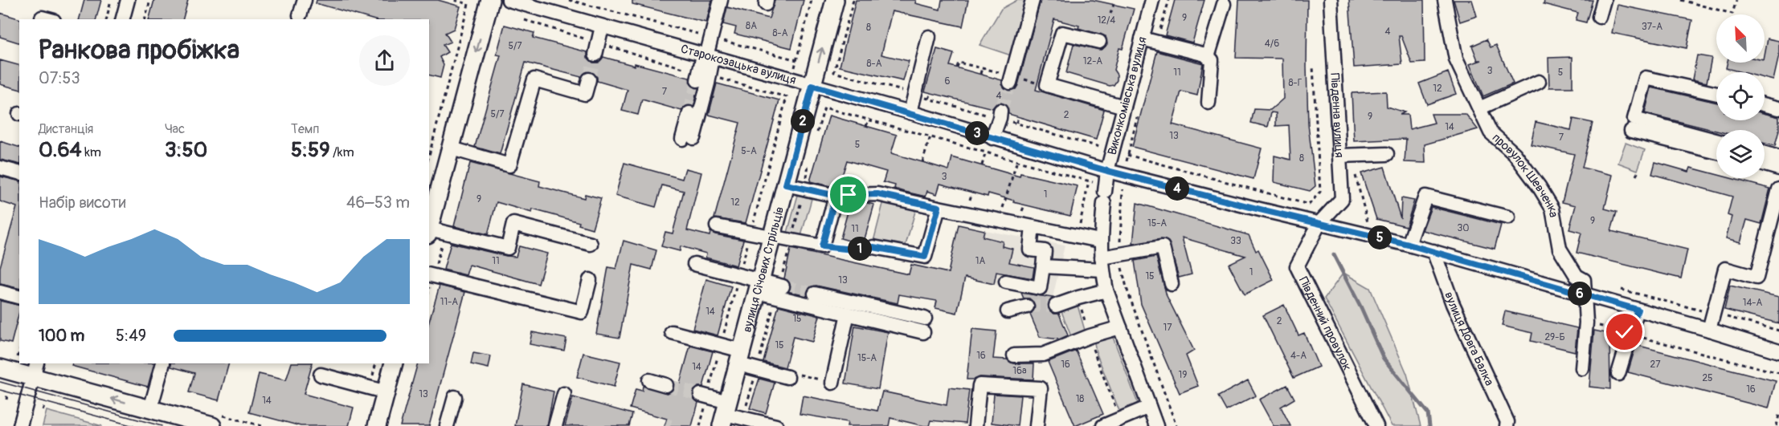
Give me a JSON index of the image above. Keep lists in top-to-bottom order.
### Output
{
  "streets": {
    "main road": ["вулиця Січових Стрільців"],
    "street": [
      "Старокозацька вулиця",
      "Виконкомівська вулиця",
      "Південна вулиця",
      "провулок Шевченка",
      "Південний провулок",
      "вулиця Довга Балка"
    ]
  },
  "crossings": [
    ["Старокозацька вулиця", "Виконкомівська вулиця"],
    ["Старокозацька вулиця", "Південна вулиця"],
    ["Старокозацька вулиця", "провулок Шевченка"],
    ["Старокозацька вулиця", "вулиця Січових Стрільців"],
    ["Старокозацька вулиця", "Південний провулок"],
    ["Старокозацька вулиця", "вулиця Довга Балка"],
    ["Південна вулиця", "Південний провулок"]
  ],
  "house_numbers": [
    "9",
    "12/4",
    "8А",
    "37-А",
    "8",
    "4",
    "8-А",
    "4/6",
    "5/7",
    "12-А",
    "8-А",
    "3",
    "11",
    "5",
    "6",
    "8-Г",
    "12",
    "7",
    "4",
    "5/7",
    "2",
    "9",
    "14",
    "13",
    "7",
    "5",
    "5-А",
    "8",
    "3",
    "1",
    "9",
    "12",
    "9",
    "15-А",
    "30",
    "11",
    "33",
    "11",
    "1А",
    "1",
    "15",
    "13",
    "11-А",
    "14-А",
    "14",
    "15",
    "2",
    "17",
    "29-Б",
    "15",
    "16",
    "4-А",
    "15-А",
    "16",
    "27",
    "14",
    "16а",
    "19",
    "25",
    "16",
    "13",
    "18",
    "14"
  ],
  "north": "top left",
  "page": {
    "heading": ["Ранкова пробіжка", "07:53"],
    "stats": [
      ["Дистанція", "0.64 km"],
      ["Час", "3:50"],
      ["Темп", "5:59 /km"]
    ],
    "pins": [
      "2",
      "3",
      "4",
      "5",
      "1",
      "6"
    ],
    "chart": ["Набір висоти", "46–53 m"],
    "list": [
      {
        "name": "100 m",
        "note": "5:49"
      }
    ]
  }
}
